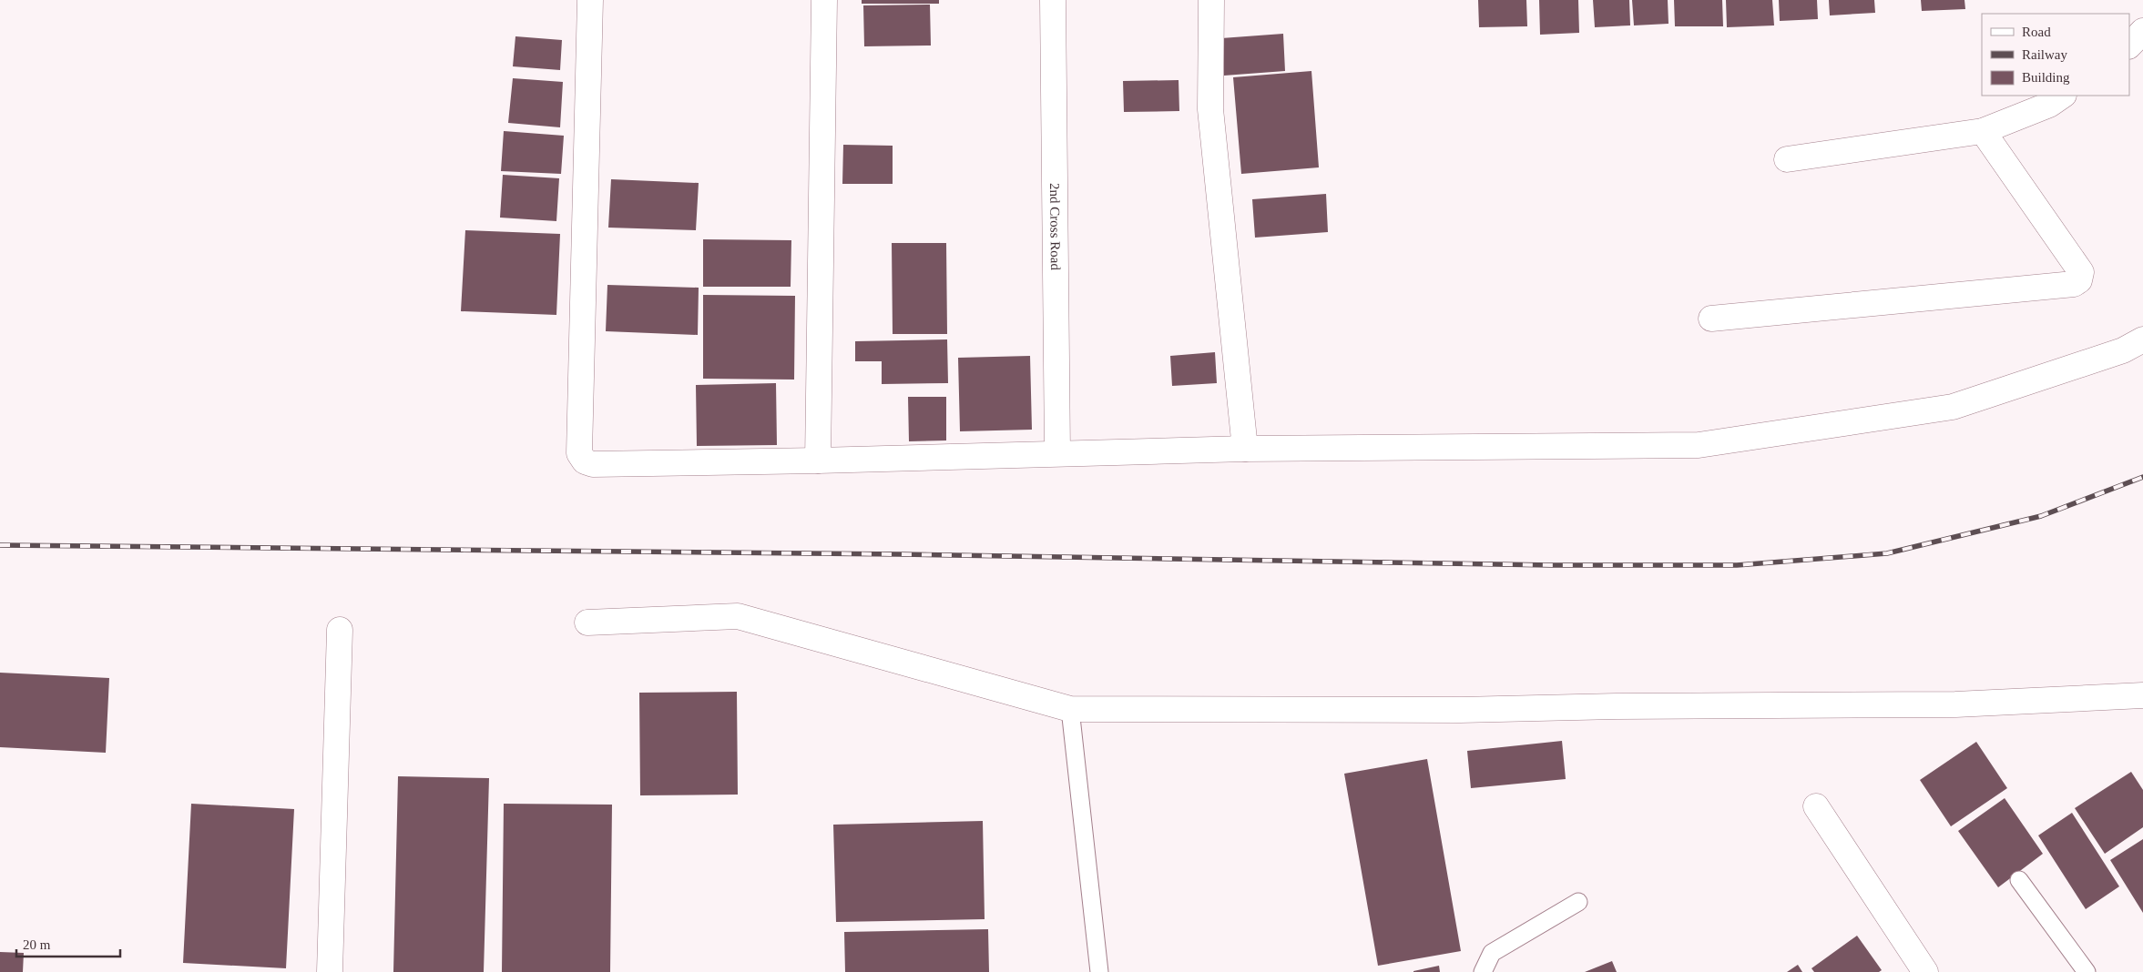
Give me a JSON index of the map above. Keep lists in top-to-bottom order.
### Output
{
  "streets": {
    "street": ["2nd Cross Road"]
  },
  "legend": ["Road", "Railway", "Building"],
  "scale_bar": "20 m"
}
